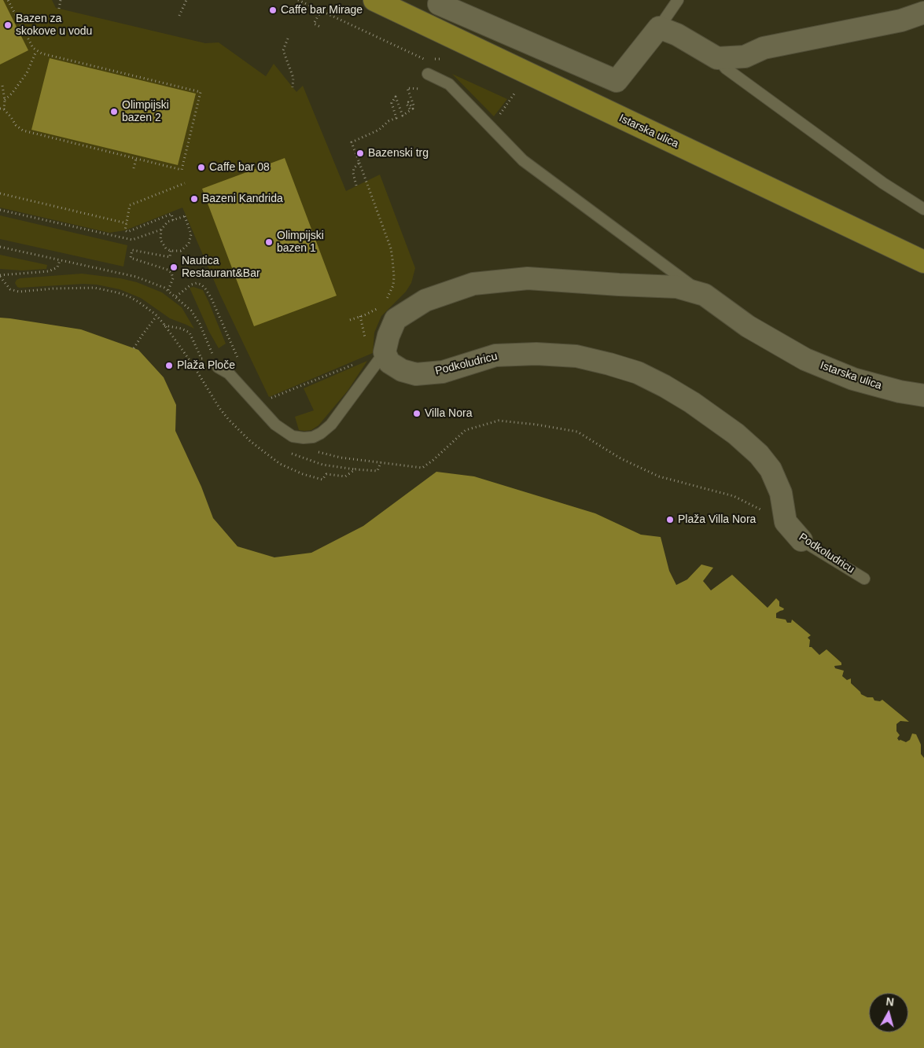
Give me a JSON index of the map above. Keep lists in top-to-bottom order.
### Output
{
  "streets": {
    "main road": ["Istarska ulica"],
    "street": ["Podkoludricu"]
  },
  "places": [
    "Caffe bar Mirage",
    "Bazen za skokove u vodu",
    "Olimpijski bazen 2",
    "Bazenski trg",
    "Caffe bar 08",
    "Bazeni Kandrida",
    "Olimpijski bazen 1",
    "Nautica Restaurant&Bar",
    "Plaža Ploče",
    "Villa Nora",
    "Plaža Villa Nora"
  ],
  "north": "top"
}
